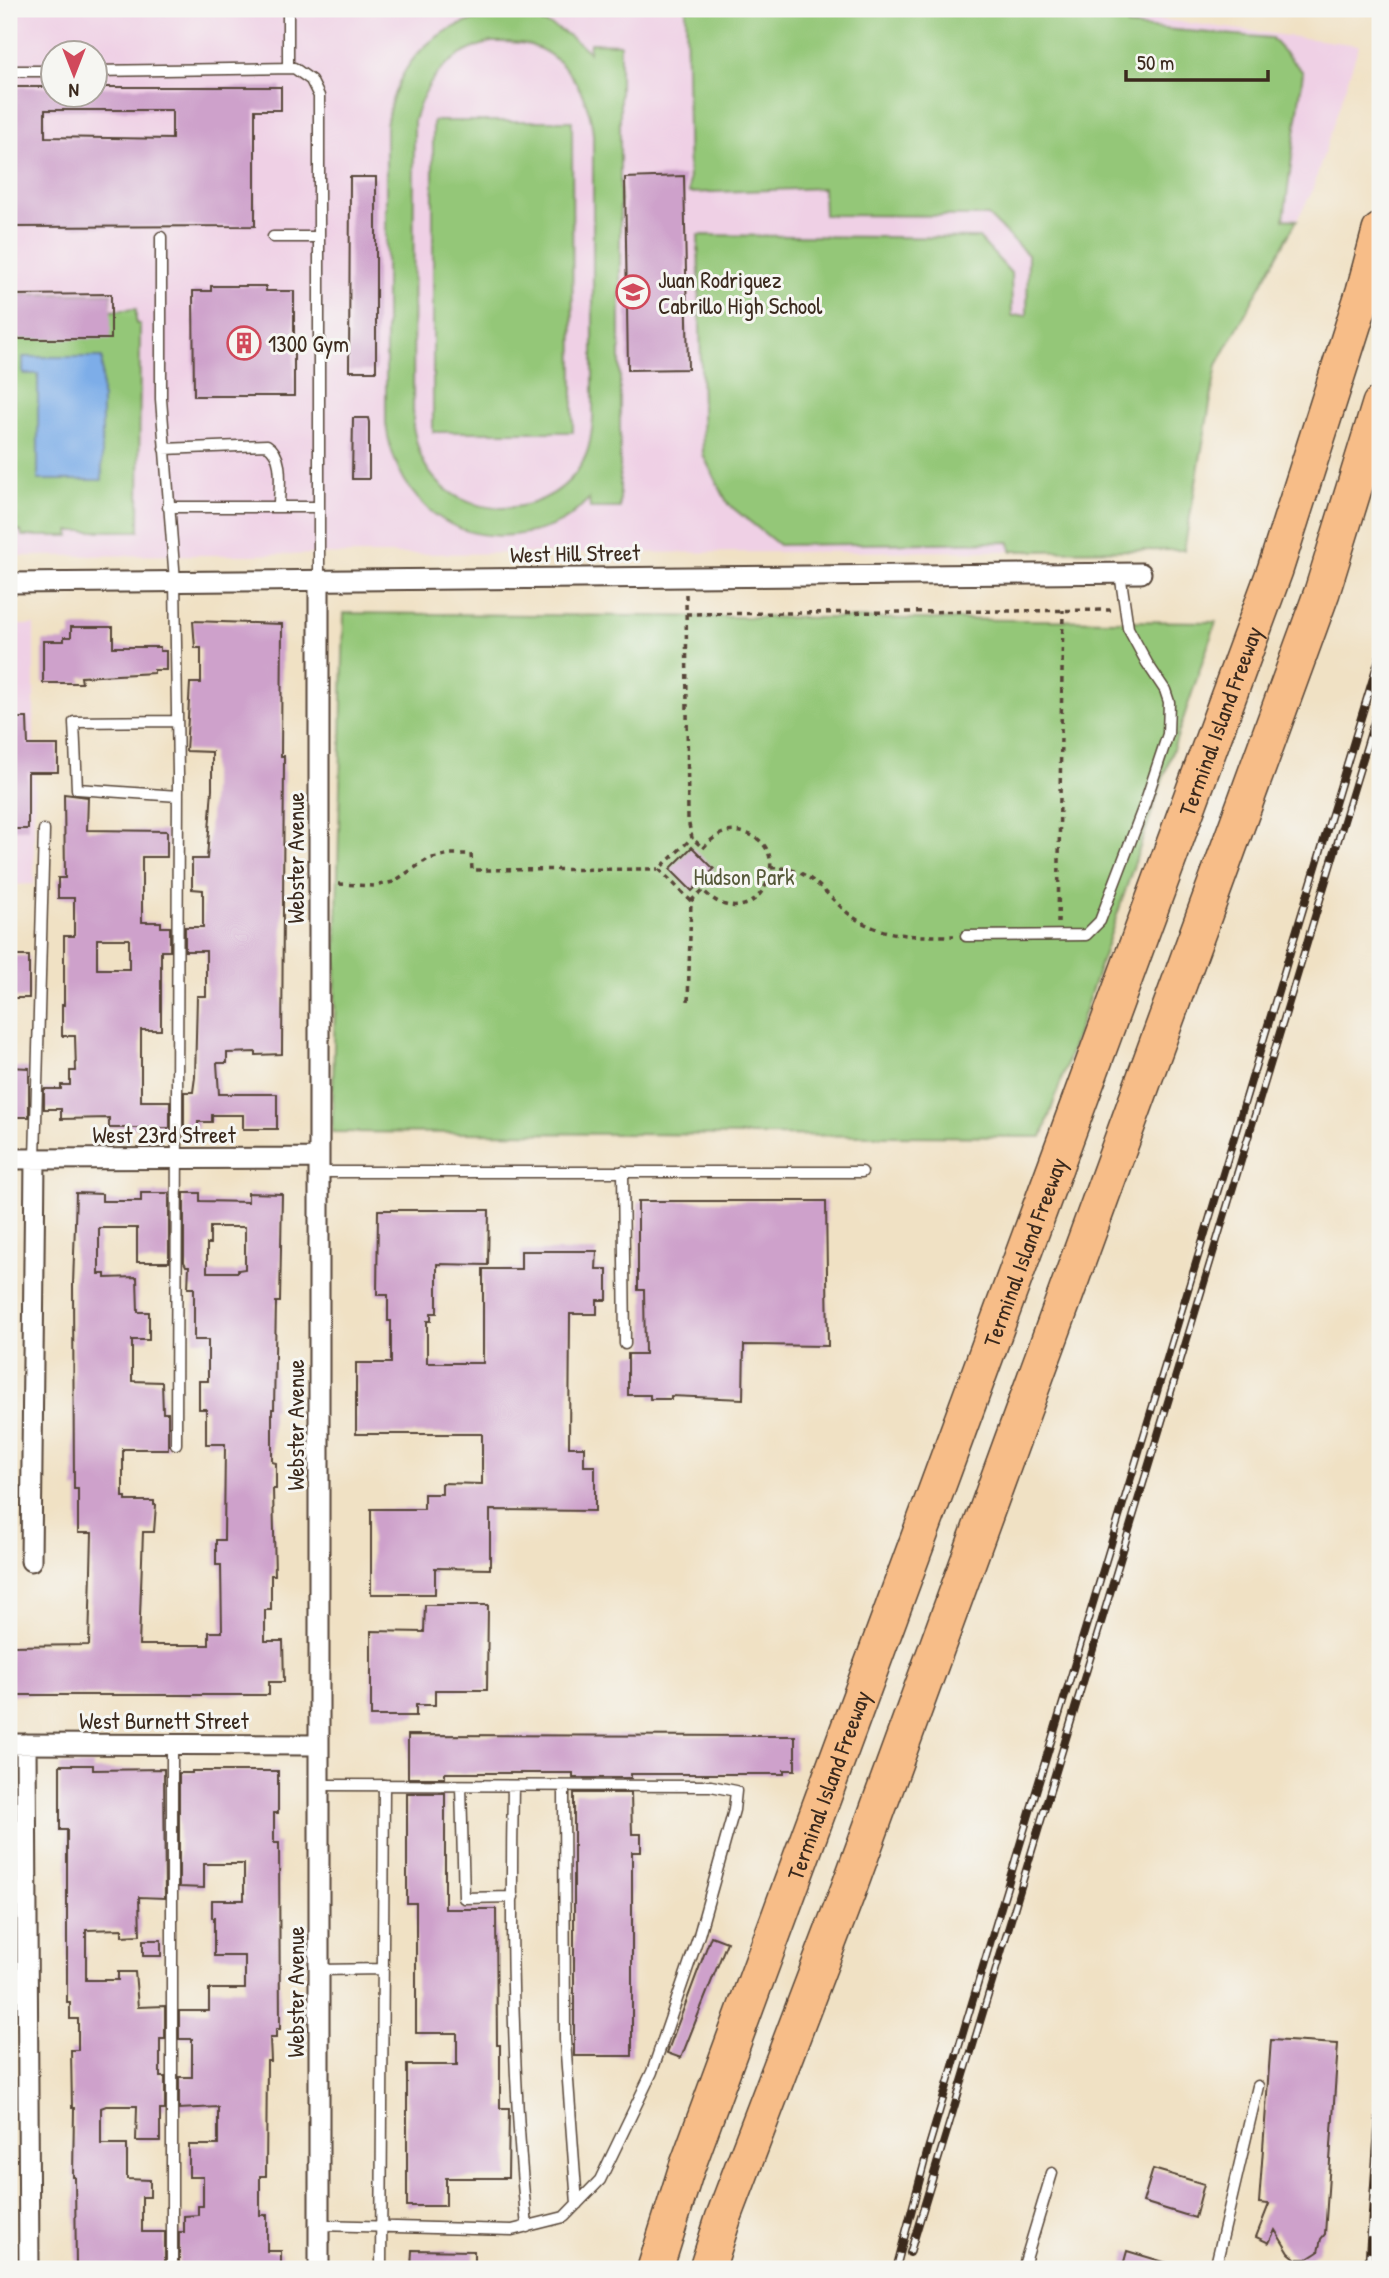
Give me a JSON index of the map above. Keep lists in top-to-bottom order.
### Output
{
  "streets": {
    "highway": ["Terminal Island Freeway"],
    "street": [
      "West Hill Street",
      "Webster Avenue",
      "West 23rd Street",
      "West Burnett Street"
    ]
  },
  "crossings": [
    ["West Hill Street", "Webster Avenue"],
    ["Webster Avenue", "West 23rd Street"],
    ["Webster Avenue", "West Burnett Street"]
  ],
  "parks": ["Hudson Park"],
  "places": {
    "school or university": ["Juan Rodriguez Cabrillo High School"],
    "building": ["1300 Gym"]
  },
  "scale_bar": "50 m",
  "north": "bottom"
}
